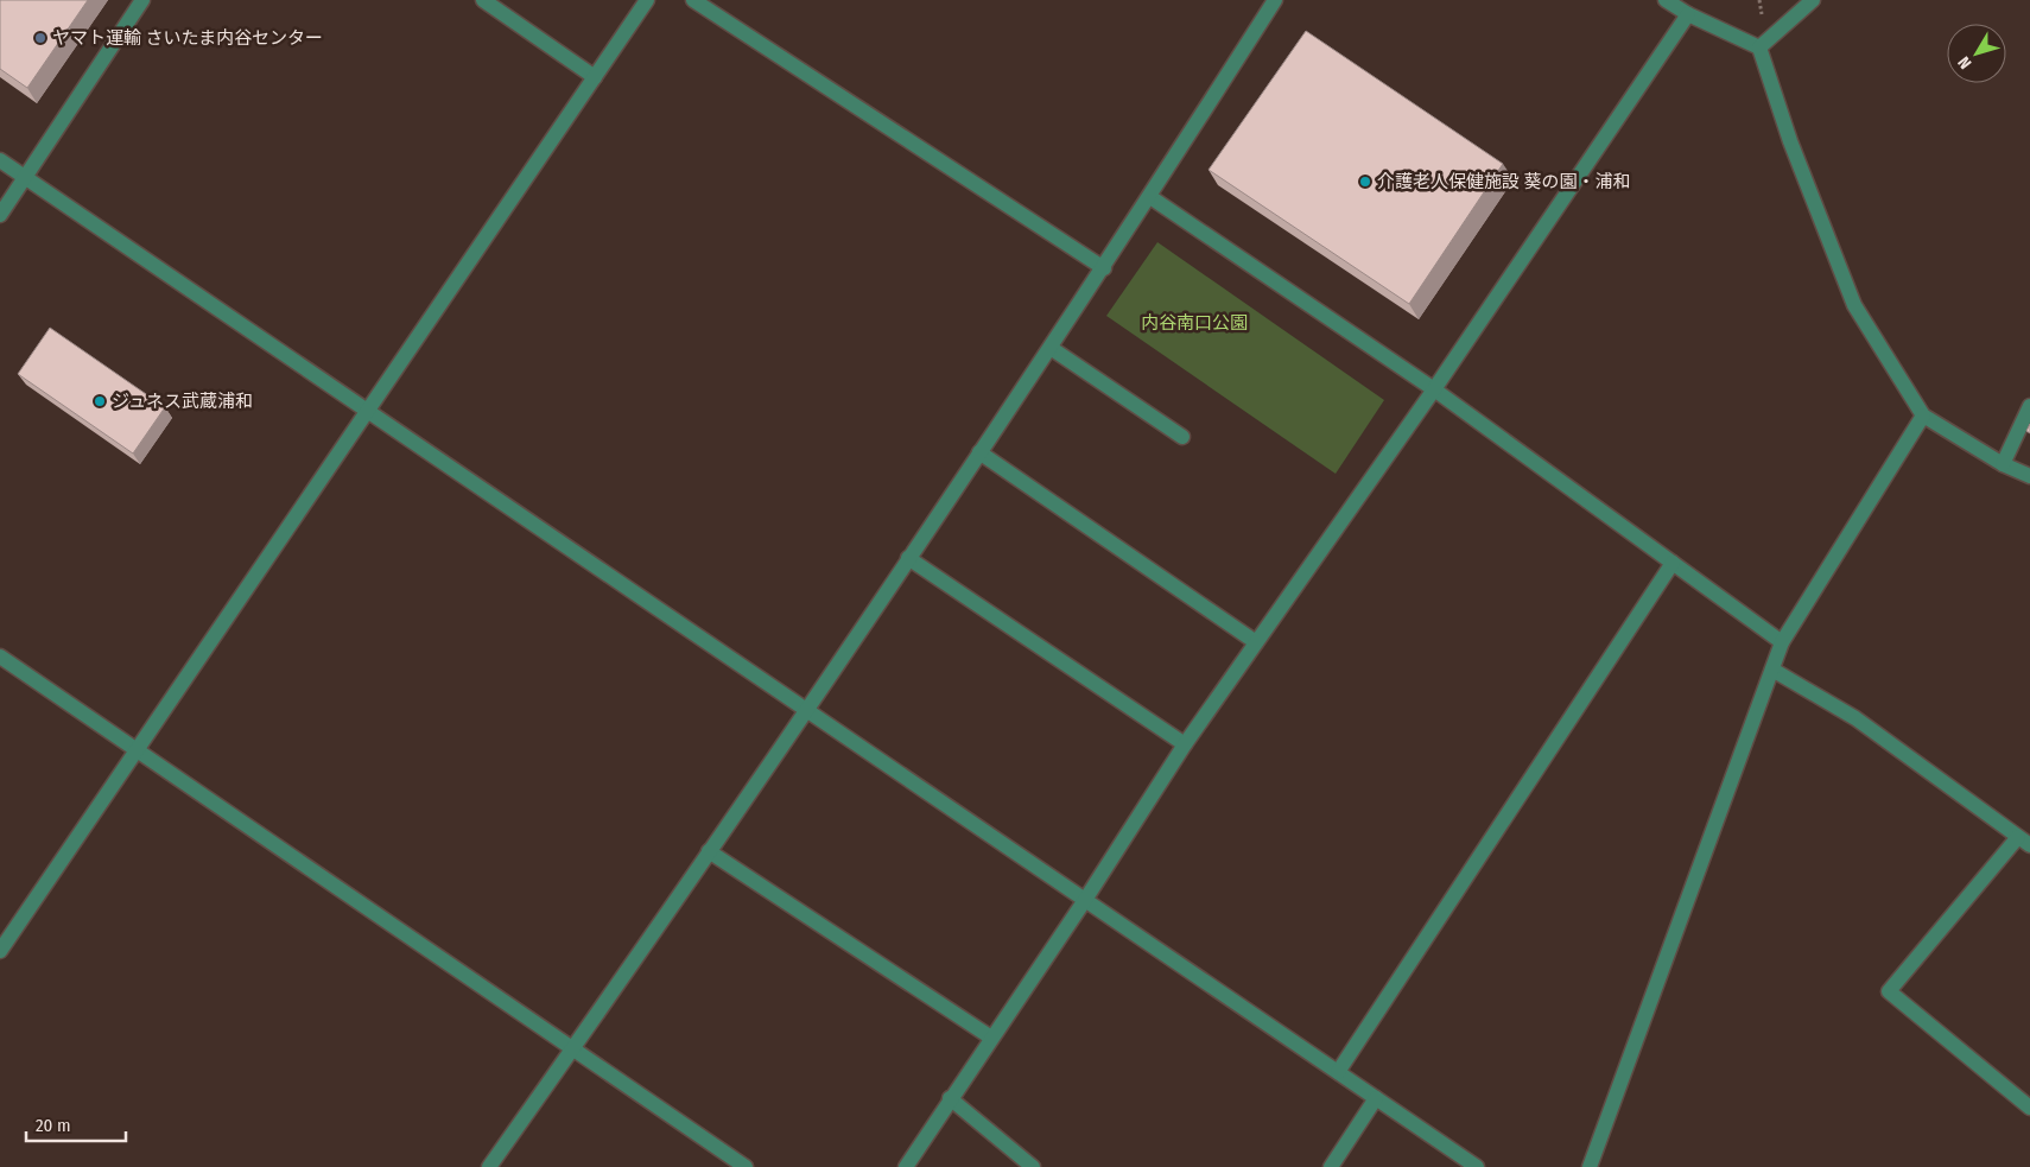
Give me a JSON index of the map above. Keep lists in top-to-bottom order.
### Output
{
  "parks": ["内谷南口公園"],
  "places": ["ヤマト運輸 さいたま内谷センター", "介護老人保健施設 葵の園・浦和", "ジュネス武蔵浦和"],
  "scale_bar": "20 m",
  "north": "bottom left"
}
